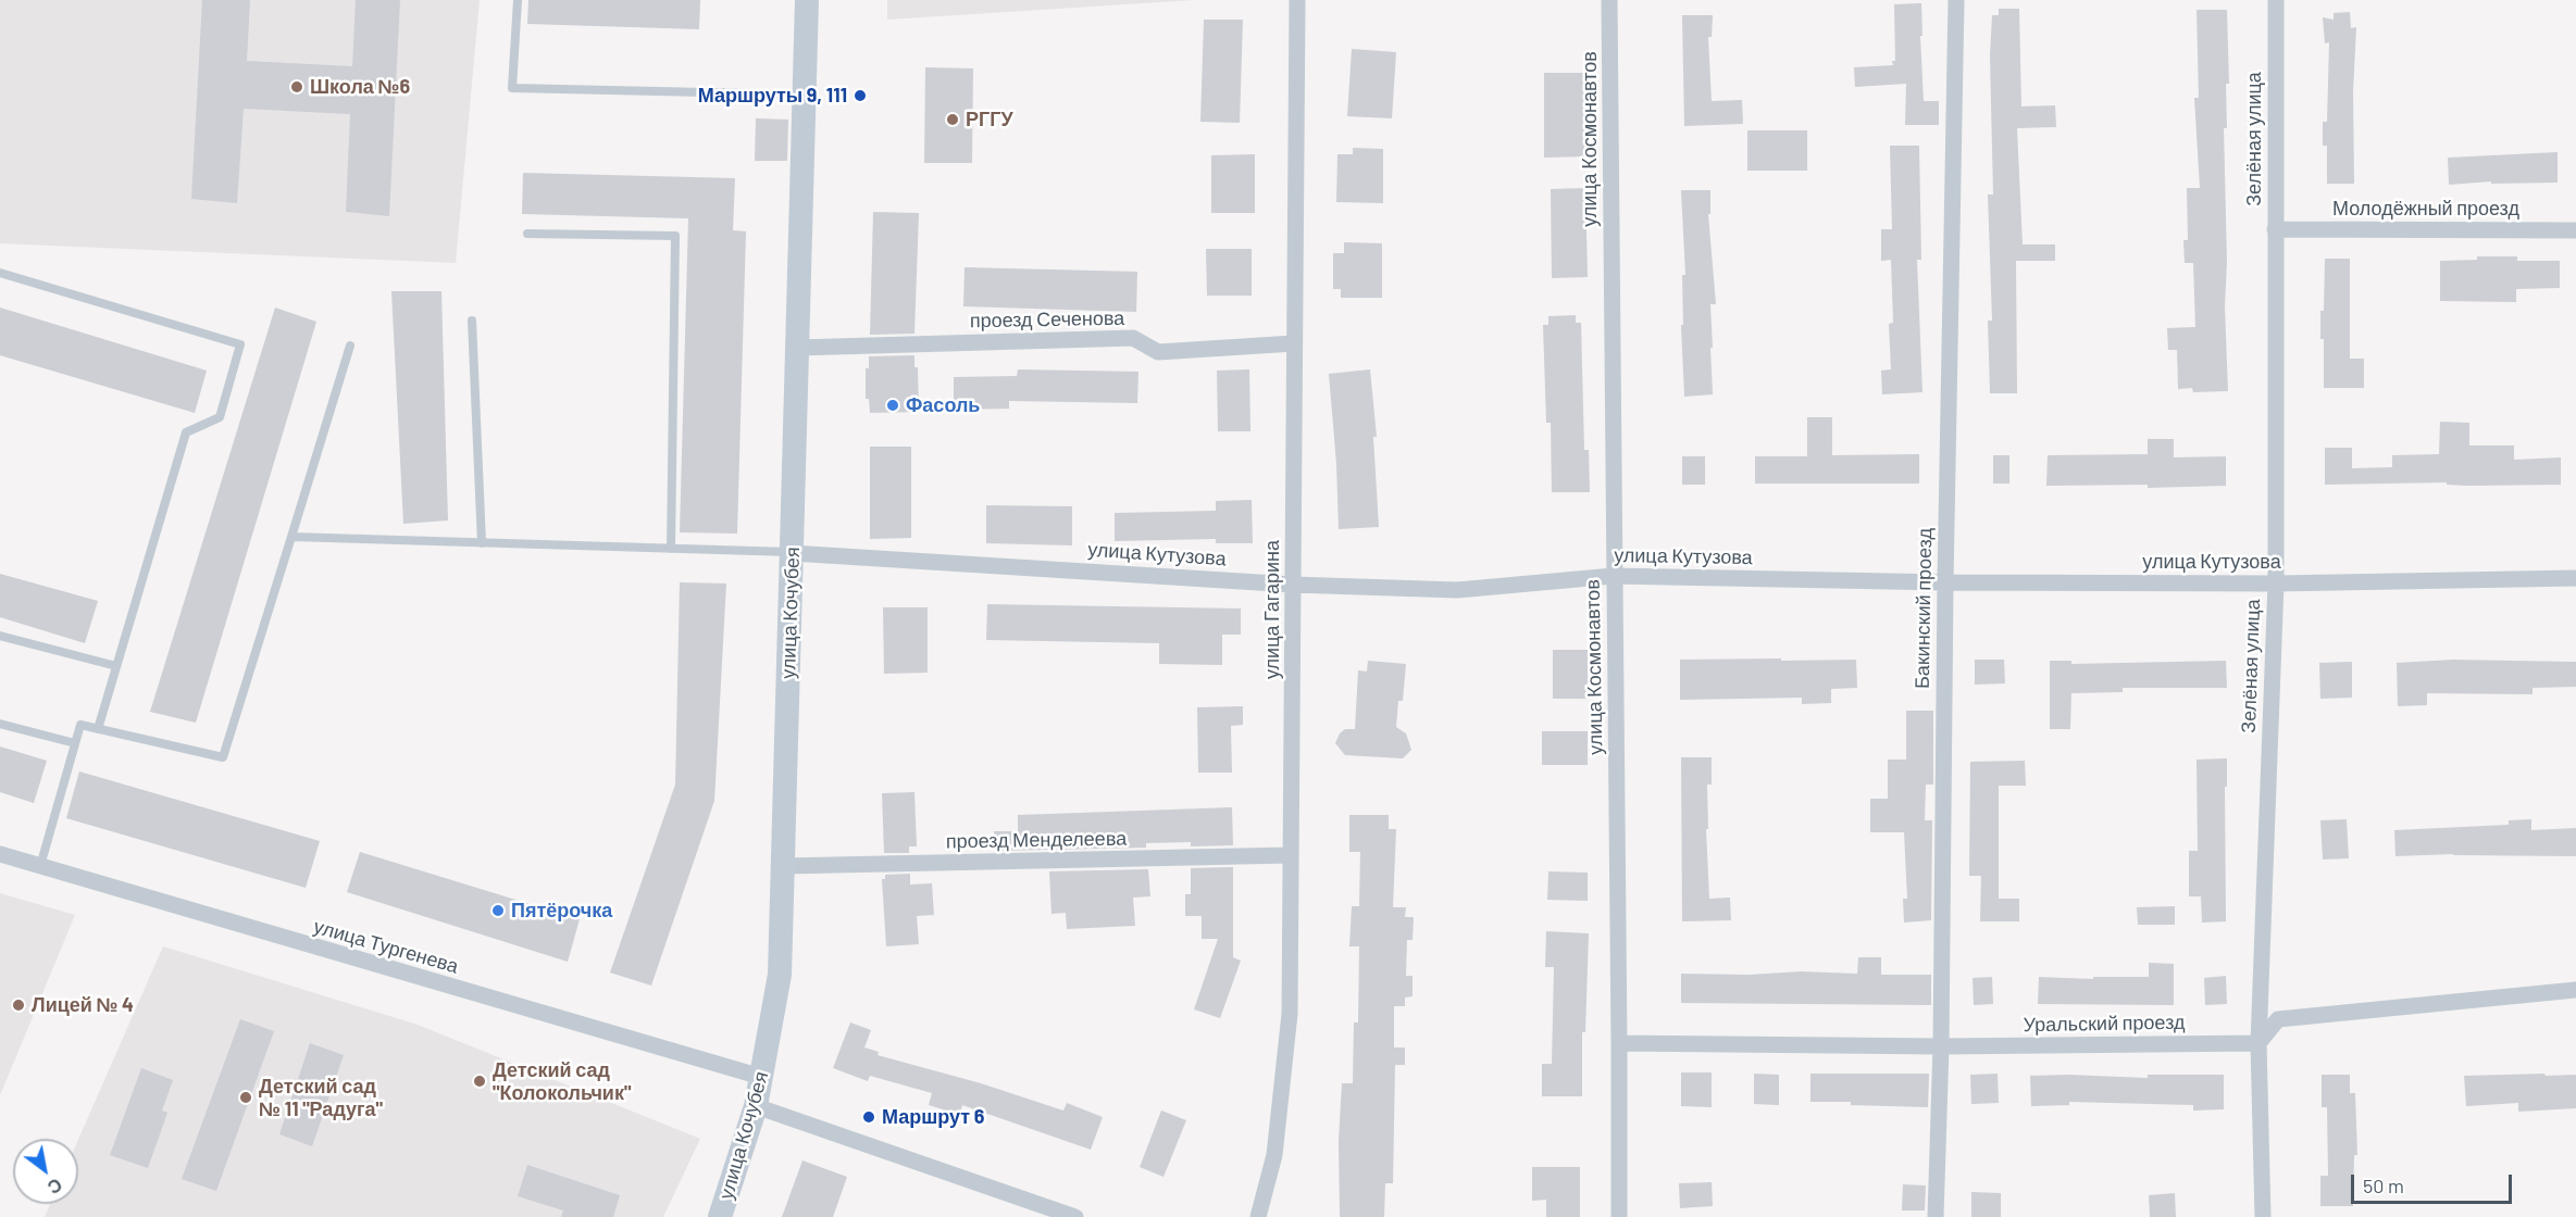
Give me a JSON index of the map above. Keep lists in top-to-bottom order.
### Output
{
  "streets": {
    "main road": ["улица Кочубея"],
    "street": [
      "улица Космонавтов",
      "Зелёная улица",
      "Молодёжный проезд",
      "проезд Сеченова",
      "улица Кутузова",
      "Бакинский проезд",
      "улица Гагарина",
      "проезд Менделеева",
      "улица Тургенева",
      "Уральский проезд"
    ]
  },
  "crossings": [
    ["улица Космонавтов", "улица Кутузова"],
    ["улица Космонавтов", "Уральский проезд"],
    ["Зелёная улица", "Молодёжный проезд"],
    ["Зелёная улица", "улица Кутузова"],
    ["Зелёная улица", "Уральский проезд"],
    ["проезд Сеченова", "улица Гагарина"],
    ["проезд Сеченова", "улица Кочубея"],
    ["улица Кутузова", "Бакинский проезд"],
    ["улица Кутузова", "улица Гагарина"],
    ["улица Кутузова", "улица Кочубея"],
    ["Бакинский проезд", "Уральский проезд"],
    ["улица Гагарина", "проезд Менделеева"],
    ["улица Кочубея", "проезд Менделеева"],
    ["улица Кочубея", "улица Тургенева"]
  ],
  "places": [
    "Школа №6",
    "Маршруты 9, 111",
    "РГГУ",
    "Фасоль",
    "Пятёрочка",
    "Лицей № 4",
    "Детский сад \"Колокольчик\"",
    "Детский сад № 11 \"Радуга\"",
    "Маршрут 6"
  ],
  "scale_bar": "50 m",
  "north": "bottom right"
}
